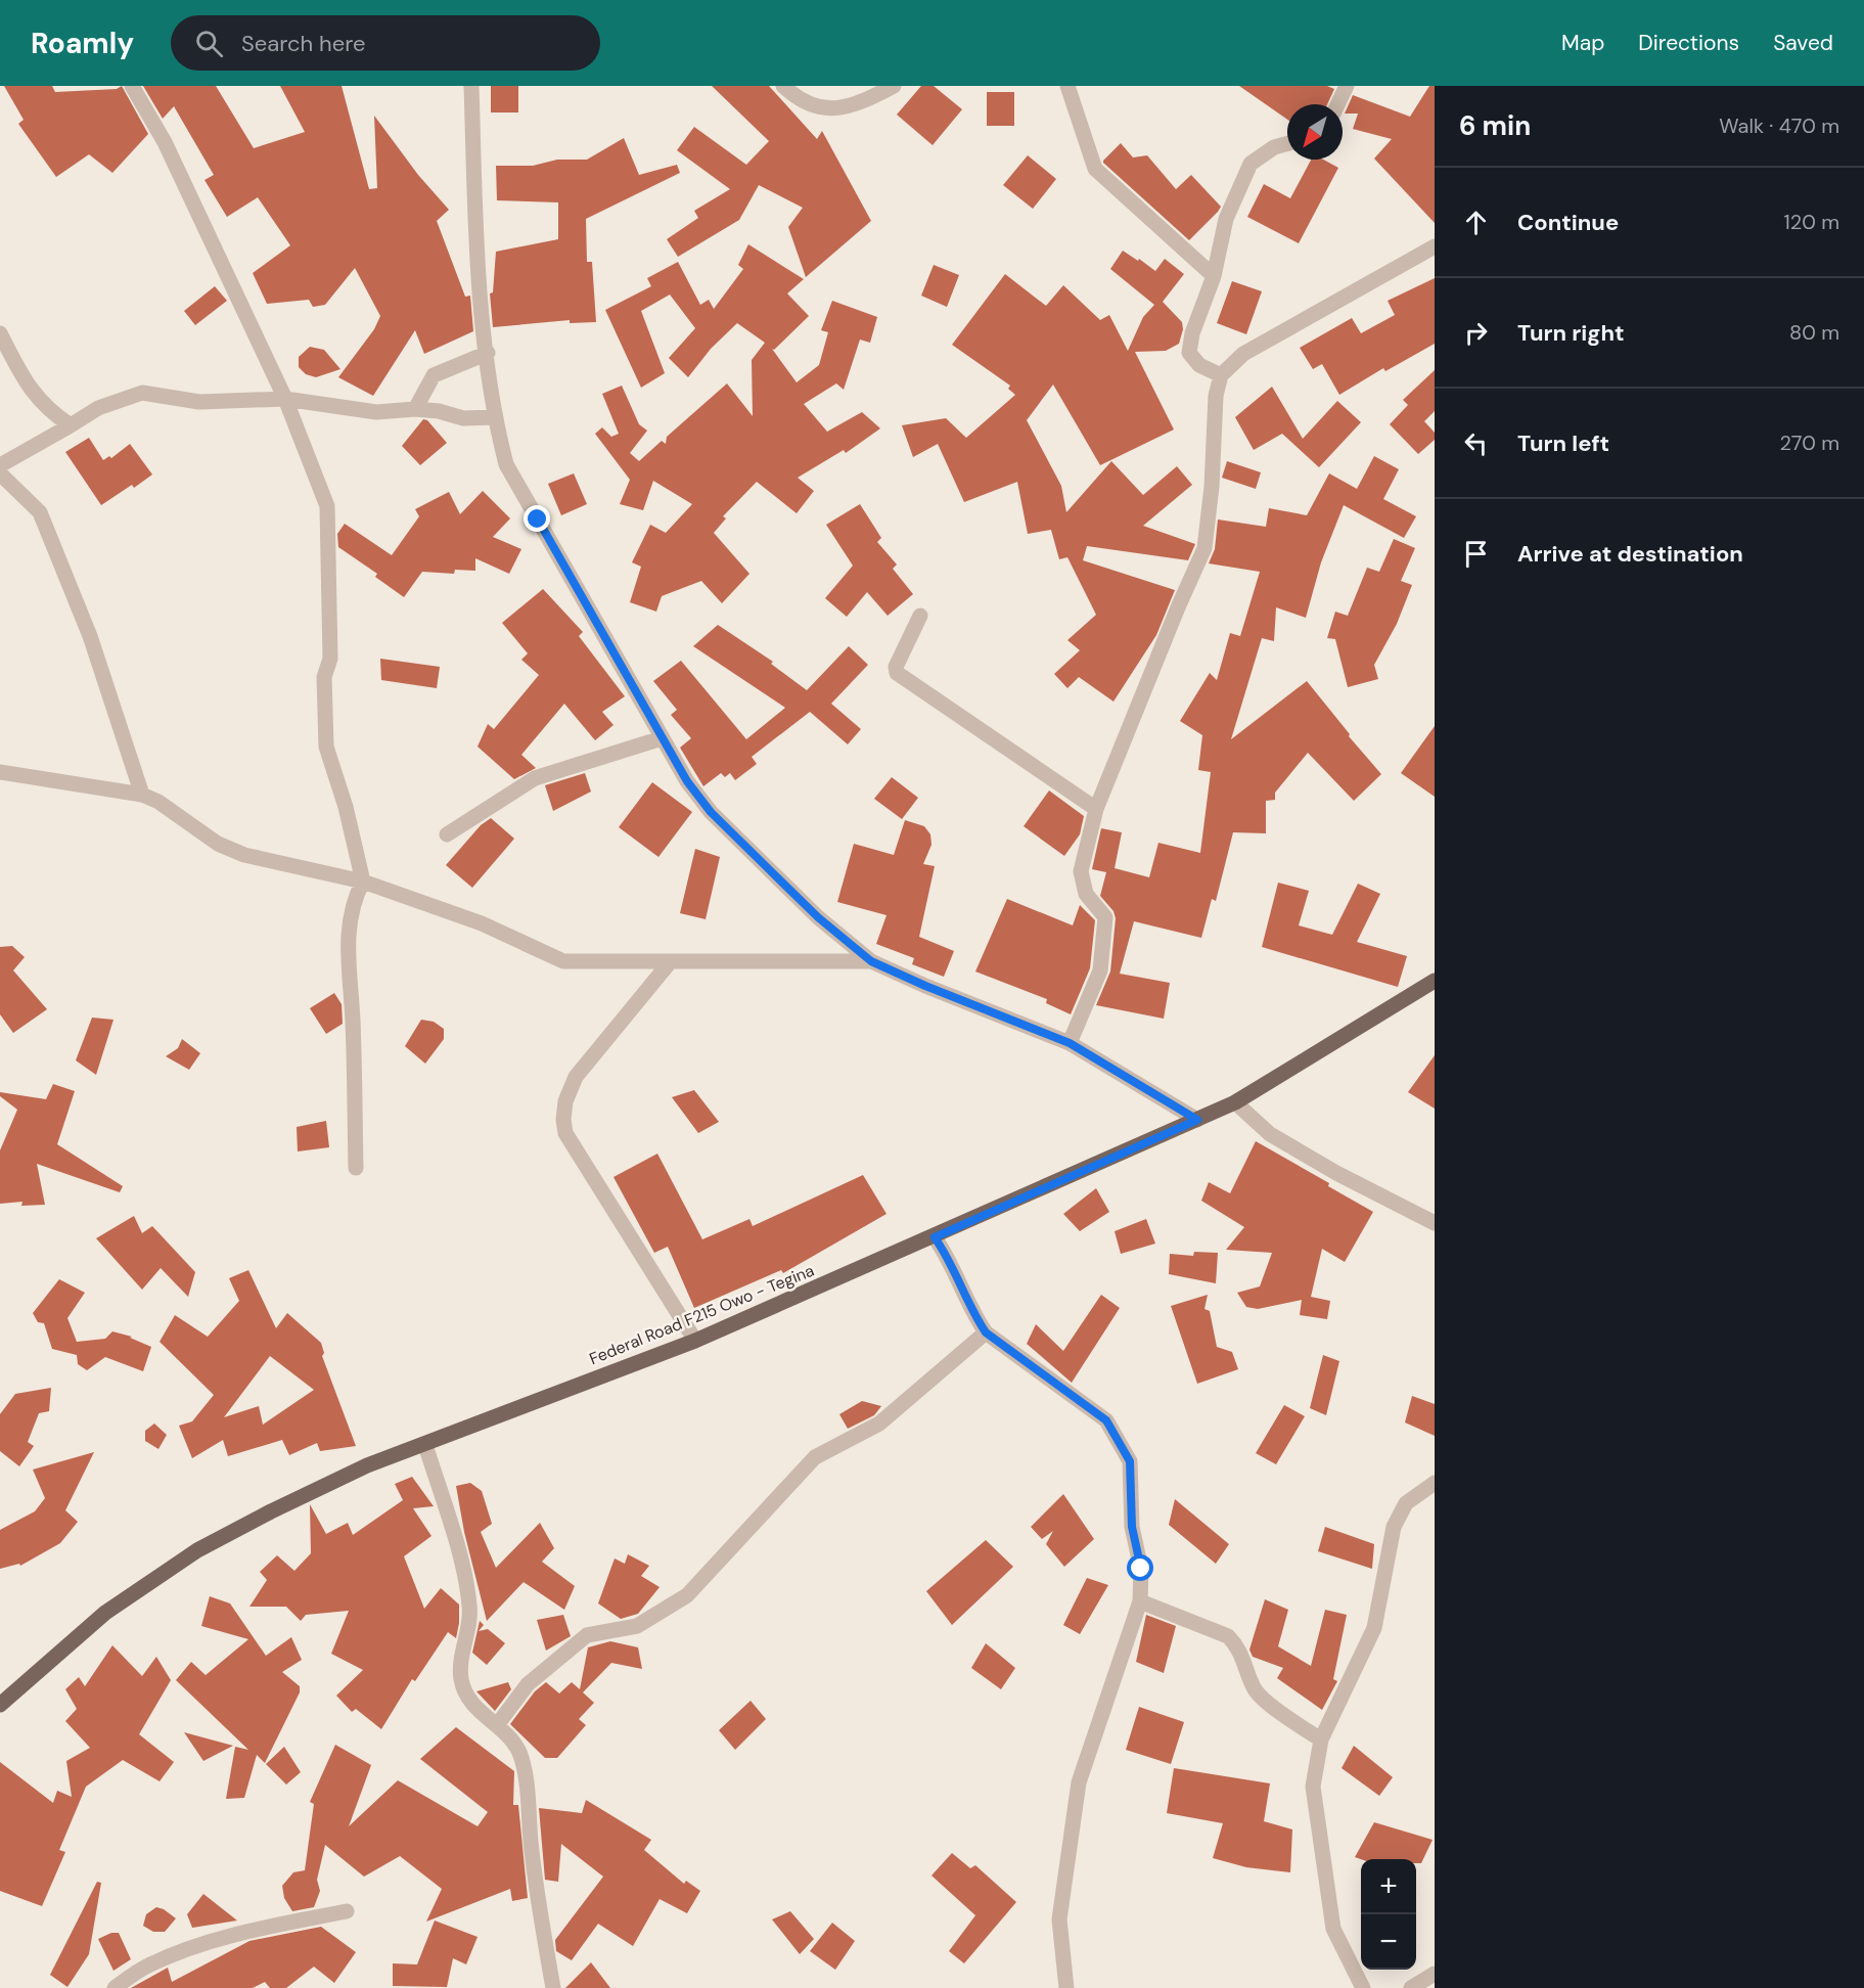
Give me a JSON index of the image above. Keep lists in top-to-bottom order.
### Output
{
  "streets": {
    "main road": ["Federal Road F215 Owo - Tegina"]
  },
  "north": "bottom left",
  "page": {
    "header": "Roamly",
    "search": "Search here",
    "nav": ["Map", "Directions", "Saved"],
    "heading": ["6 min", "Walk · 470 m"],
    "list": [
      ["Continue", "120 m"],
      ["Turn right", "80 m"],
      ["Turn left", "270 m"],
      "Arrive at destination"
    ],
    "map_buttons": ["+", "−"]
  }
}
